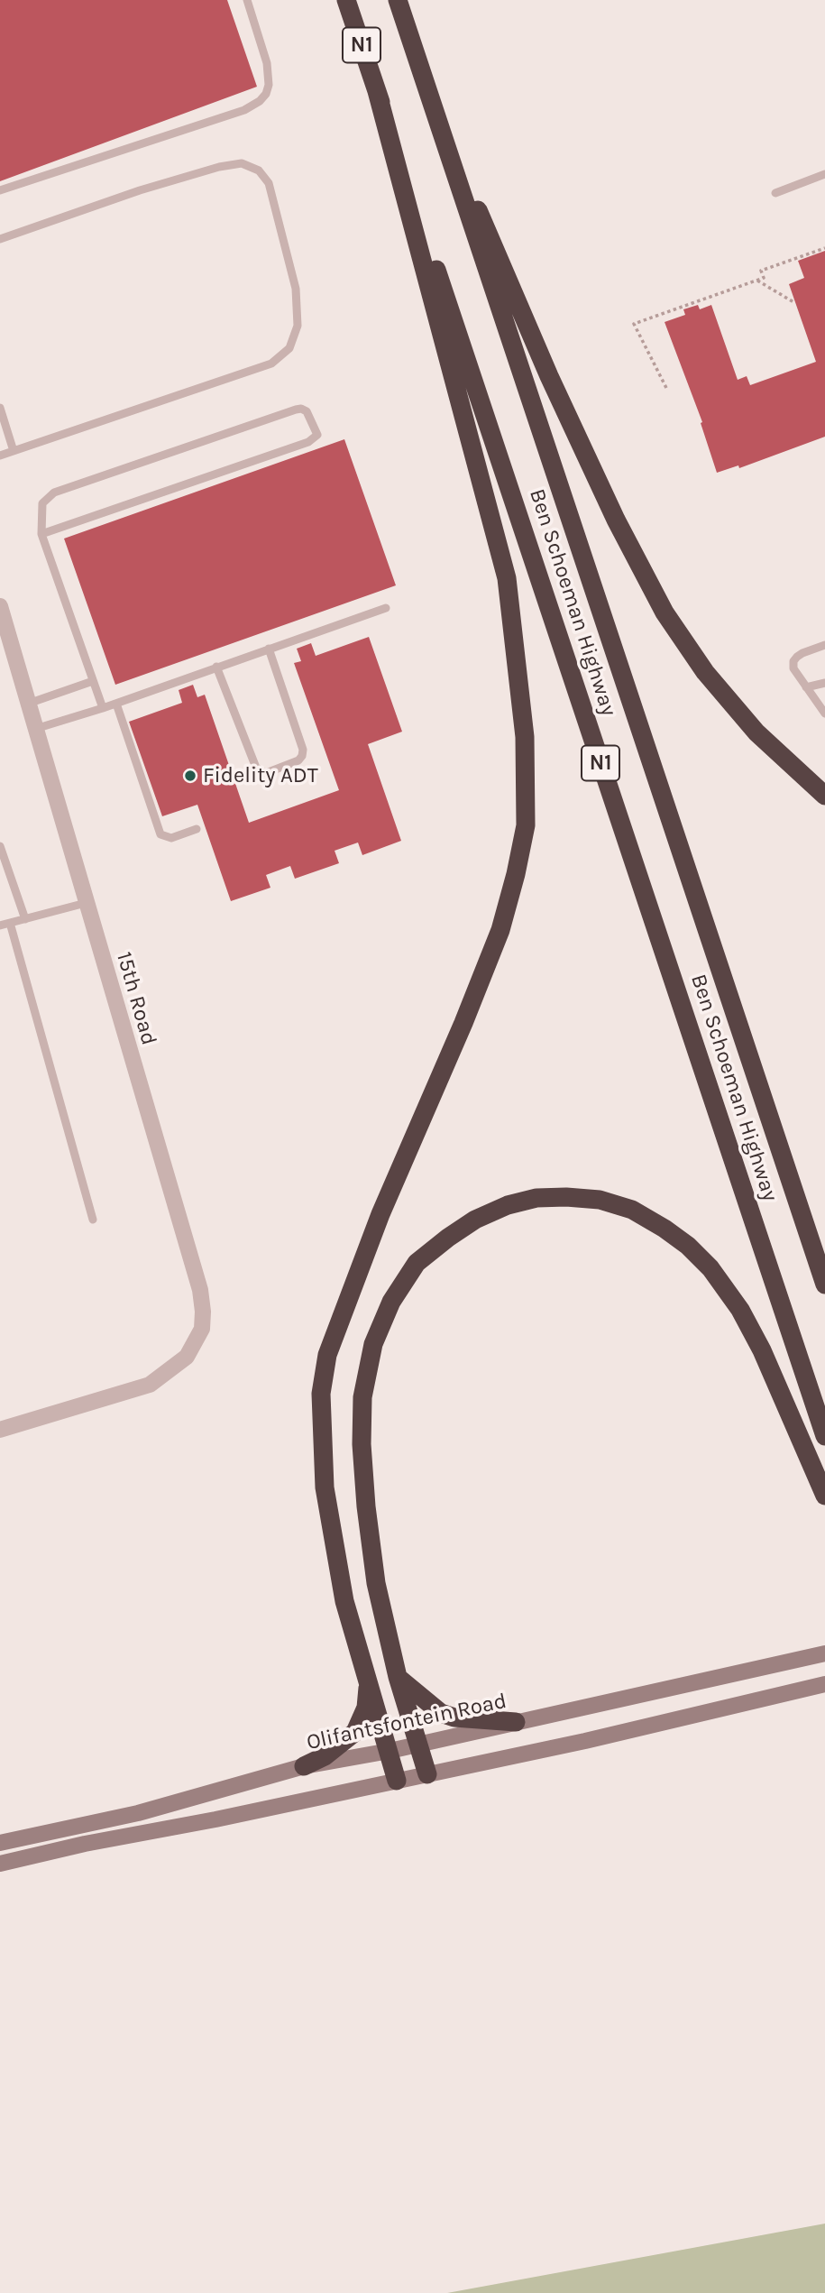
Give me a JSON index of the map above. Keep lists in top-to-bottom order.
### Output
{
  "streets": {
    "highway": ["N1", "Ben Schoeman Highway"],
    "main road": ["Olifantsfontein Road"],
    "street": ["15th Road"]
  },
  "places": ["Fidelity ADT"]
}
